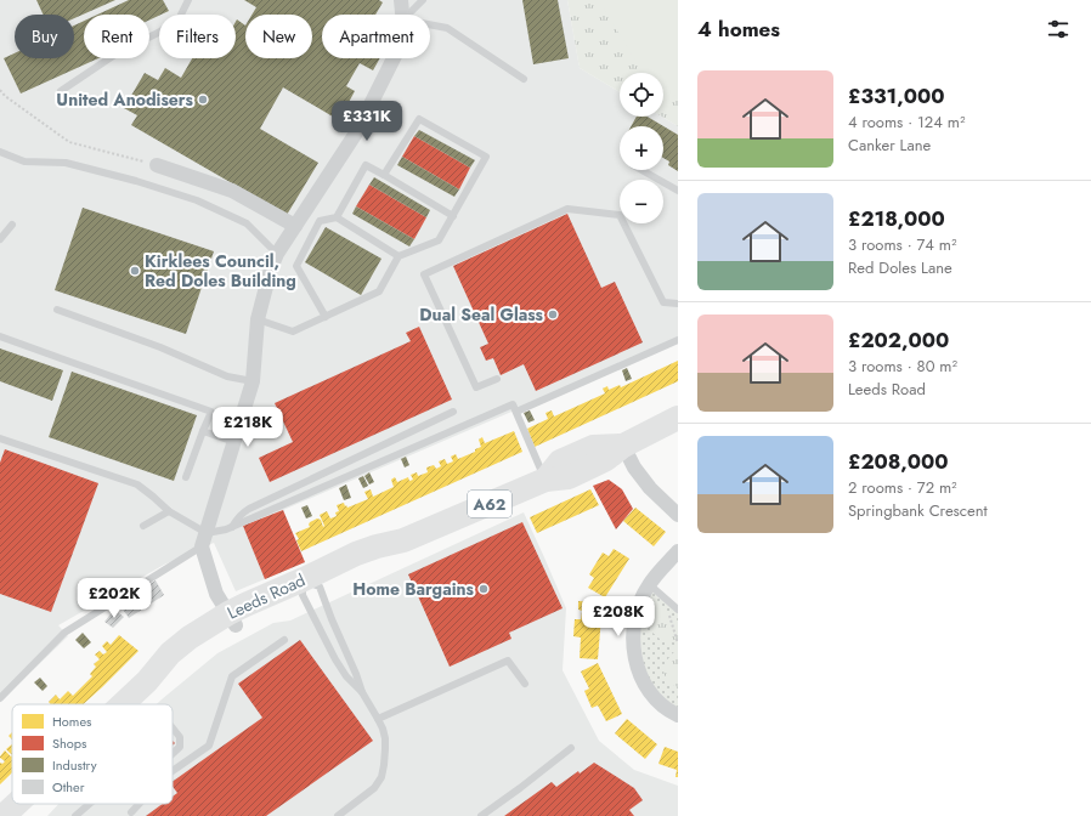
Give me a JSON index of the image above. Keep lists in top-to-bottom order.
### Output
{
  "streets": {
    "main road": ["A62", "Leeds Road"]
  },
  "places": [
    "United Anodisers",
    "Kirklees Council, Red Doles Building",
    "Dual Seal Glass",
    "Home Bargains"
  ],
  "legend": [
    "Homes",
    "Shops",
    "Industry",
    "Other"
  ],
  "page": {
    "heading": "4 homes",
    "chip": [
      "Buy",
      "Rent",
      "Filters",
      "New",
      "Apartment"
    ],
    "list": [
      {
        "name": "£331,000",
        "note": "4 rooms · 124 m² · Canker Lane"
      },
      {
        "name": "£218,000",
        "note": "3 rooms · 74 m² · Red Doles Lane"
      },
      {
        "name": "£202,000",
        "note": "3 rooms · 80 m² · Leeds Road"
      },
      {
        "name": "£208,000",
        "note": "2 rooms · 72 m² · Springbank Crescent"
      }
    ],
    "map_buttons": ["+", "−"],
    "price": [
      "£331K",
      "£218K",
      "£202K",
      "£208K"
    ]
  }
}
